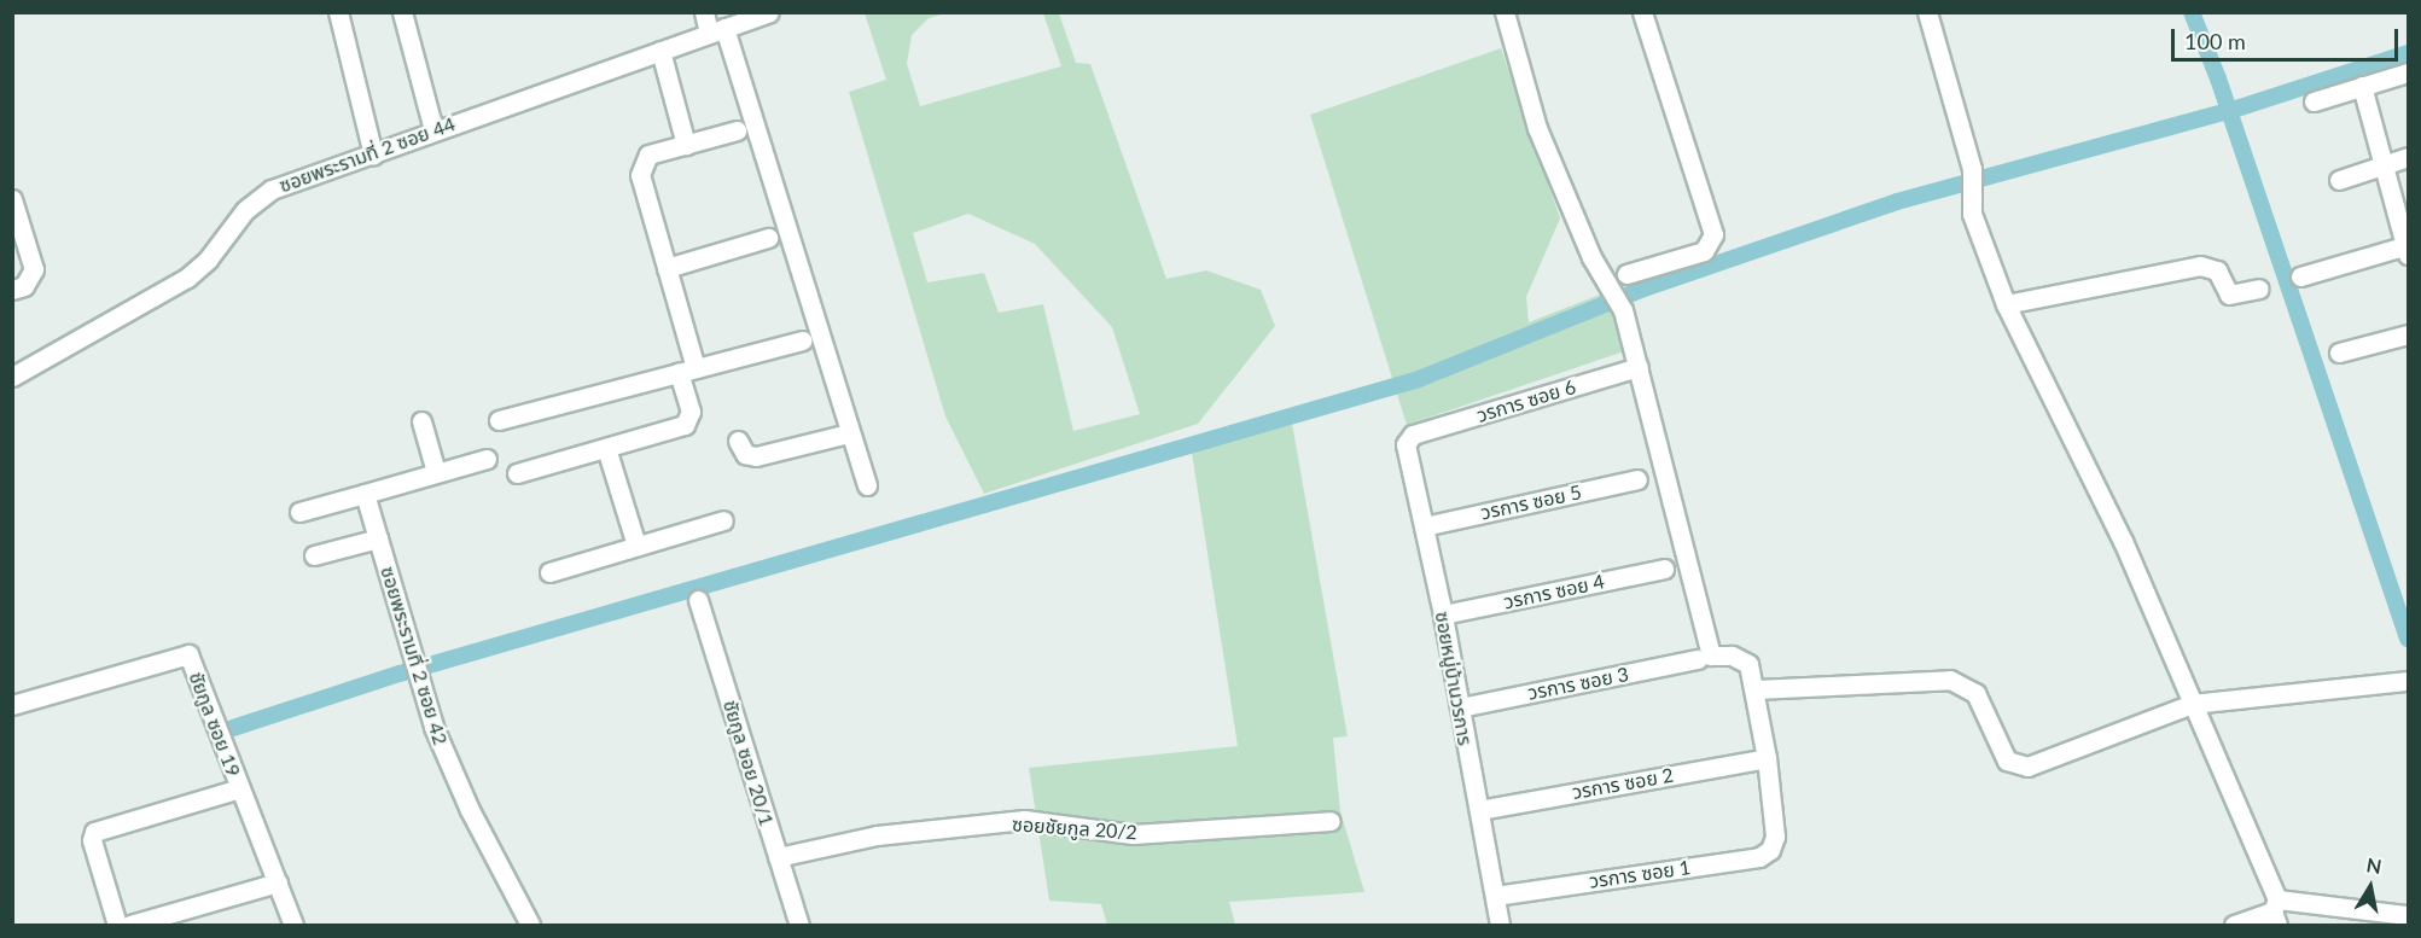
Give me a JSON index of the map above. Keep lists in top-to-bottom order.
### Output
{
  "streets": {
    "street": [
      "ซอยพระรามที่ 2 ซอย 44",
      "วรการ ซอย 6",
      "วรการ ซอย 5",
      "วรการ ซอย 4",
      "ซอยพระรามที่ 2 ซอย 42",
      "ซอยหมู่บ้านวรการ",
      "วรการ ซอย 3",
      "ชัยกูล ซอย 19",
      "ชัยกูล ซอย 20/1",
      "วรการ ซอย 2",
      "ซอยชัยกูล 20/2",
      "วรการ ซอย 1"
    ]
  },
  "crossings": [
    ["วรการ ซอย 6", "ซอยหมู่บ้านวรการ"],
    ["วรการ ซอย 5", "ซอยหมู่บ้านวรการ"],
    ["วรการ ซอย 4", "ซอยหมู่บ้านวรการ"],
    ["ซอยหมู่บ้านวรการ", "วรการ ซอย 3"],
    ["ซอยหมู่บ้านวรการ", "วรการ ซอย 2"],
    ["ซอยหมู่บ้านวรการ", "วรการ ซอย 1"],
    ["ชัยกูล ซอย 20/1", "ซอยชัยกูล 20/2"],
    ["วรการ ซอย 2", "วรการ ซอย 1"]
  ],
  "scale_bar": "100 m",
  "north": "top"
}
